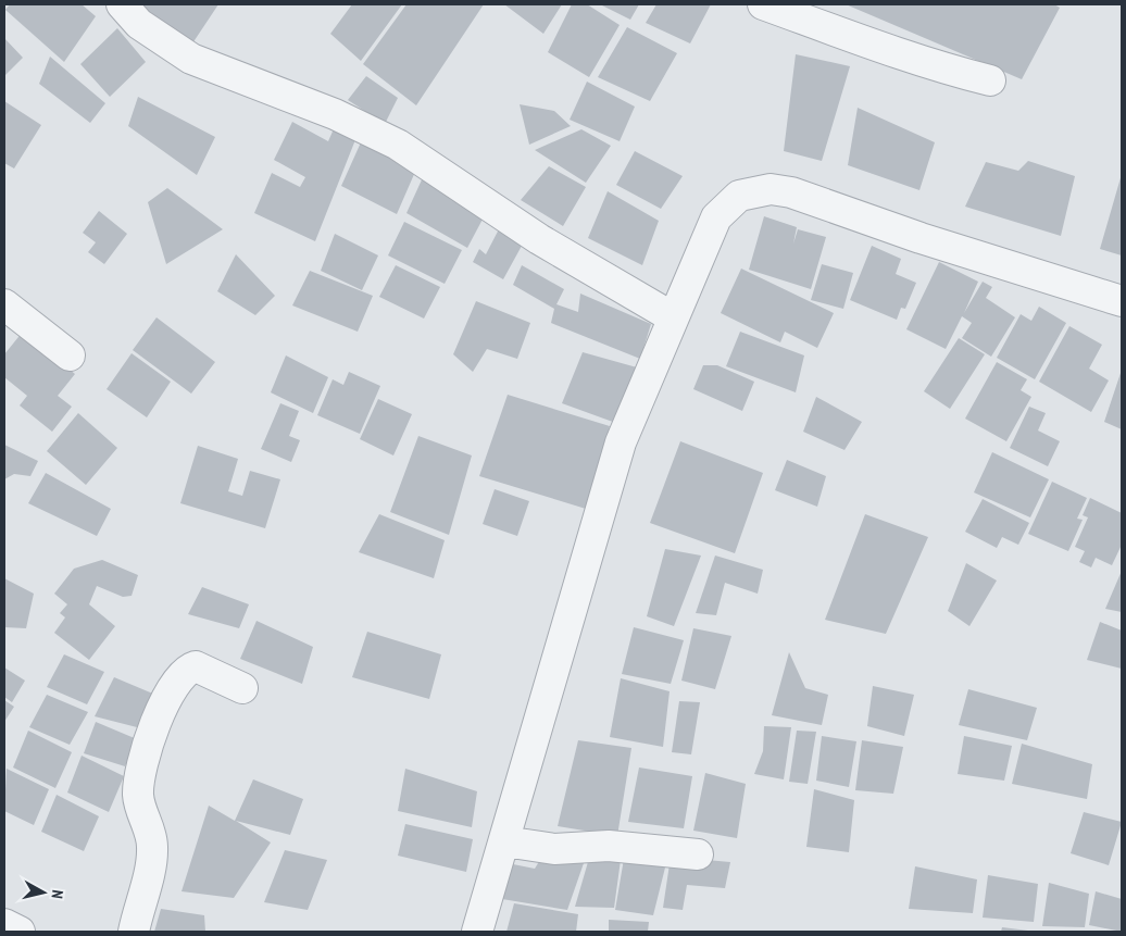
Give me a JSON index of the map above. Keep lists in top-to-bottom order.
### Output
{
  "north": "right"
}
